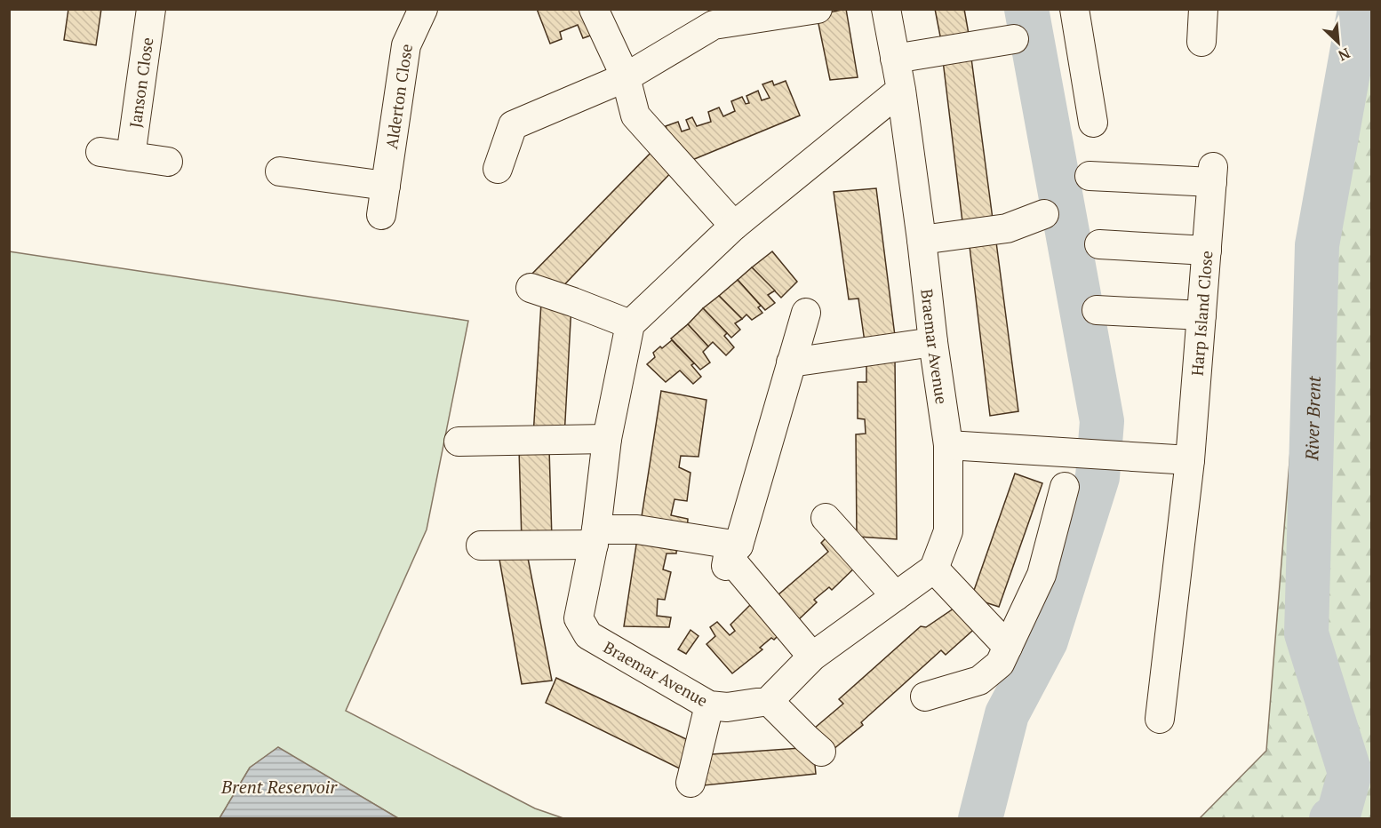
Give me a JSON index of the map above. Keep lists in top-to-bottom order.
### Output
{
  "streets": {
    "street": [
      "Janson Close",
      "Alderton Close",
      "Harp Island Close",
      "Braemar Avenue"
    ]
  },
  "water": ["River Brent", "Brent Reservoir"],
  "north": "bottom right"
}
